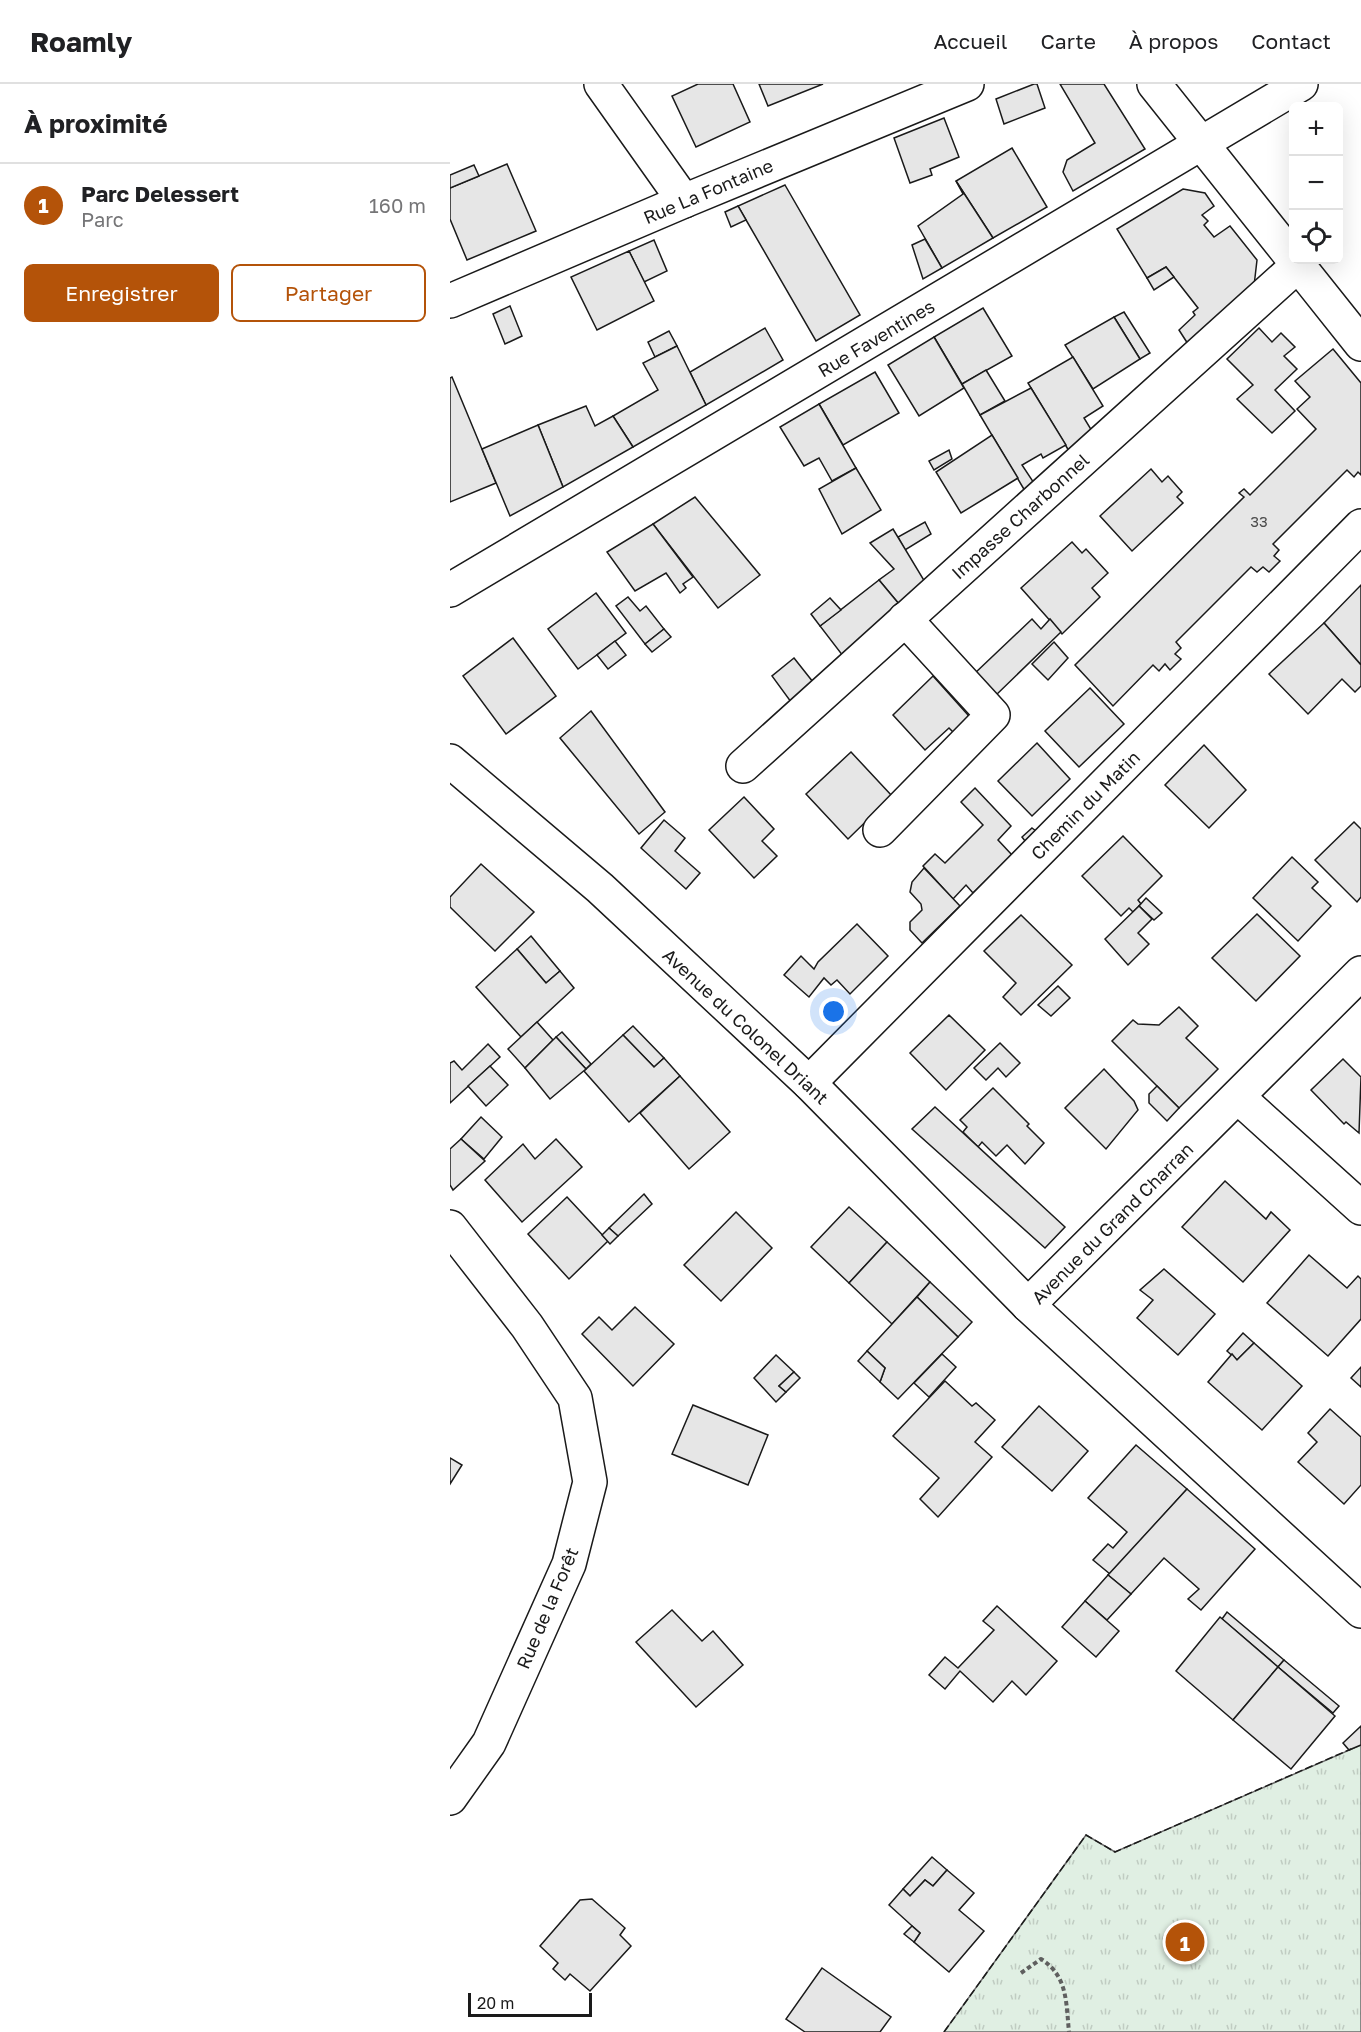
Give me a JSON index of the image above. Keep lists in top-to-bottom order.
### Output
{
  "streets": {
    "street": [
      "Rue La Fontaine",
      "Rue Faventines",
      "Impasse Charbonnel",
      "Chemin du Matin",
      "Avenue du Colonel Driant",
      "Avenue du Grand Charran",
      "Rue de la Forêt"
    ]
  },
  "crossings": [
    ["Chemin du Matin", "Avenue du Colonel Driant"],
    ["Avenue du Colonel Driant", "Avenue du Grand Charran"]
  ],
  "house_numbers": ["33"],
  "scale_bar": "20 m",
  "page": {
    "header": "Roamly",
    "nav": [
      "Accueil",
      "Carte",
      "À propos",
      "Contact"
    ],
    "heading": "À proximité",
    "map_buttons": ["+", "−"],
    "list": [
      {
        "mark": "1",
        "name": "Parc Delessert",
        "note": "Parc",
        "value": "160 m"
      }
    ],
    "buttons": ["Enregistrer", "Partager"],
    "pins": "1",
    "scale": "20 m"
  }
}
